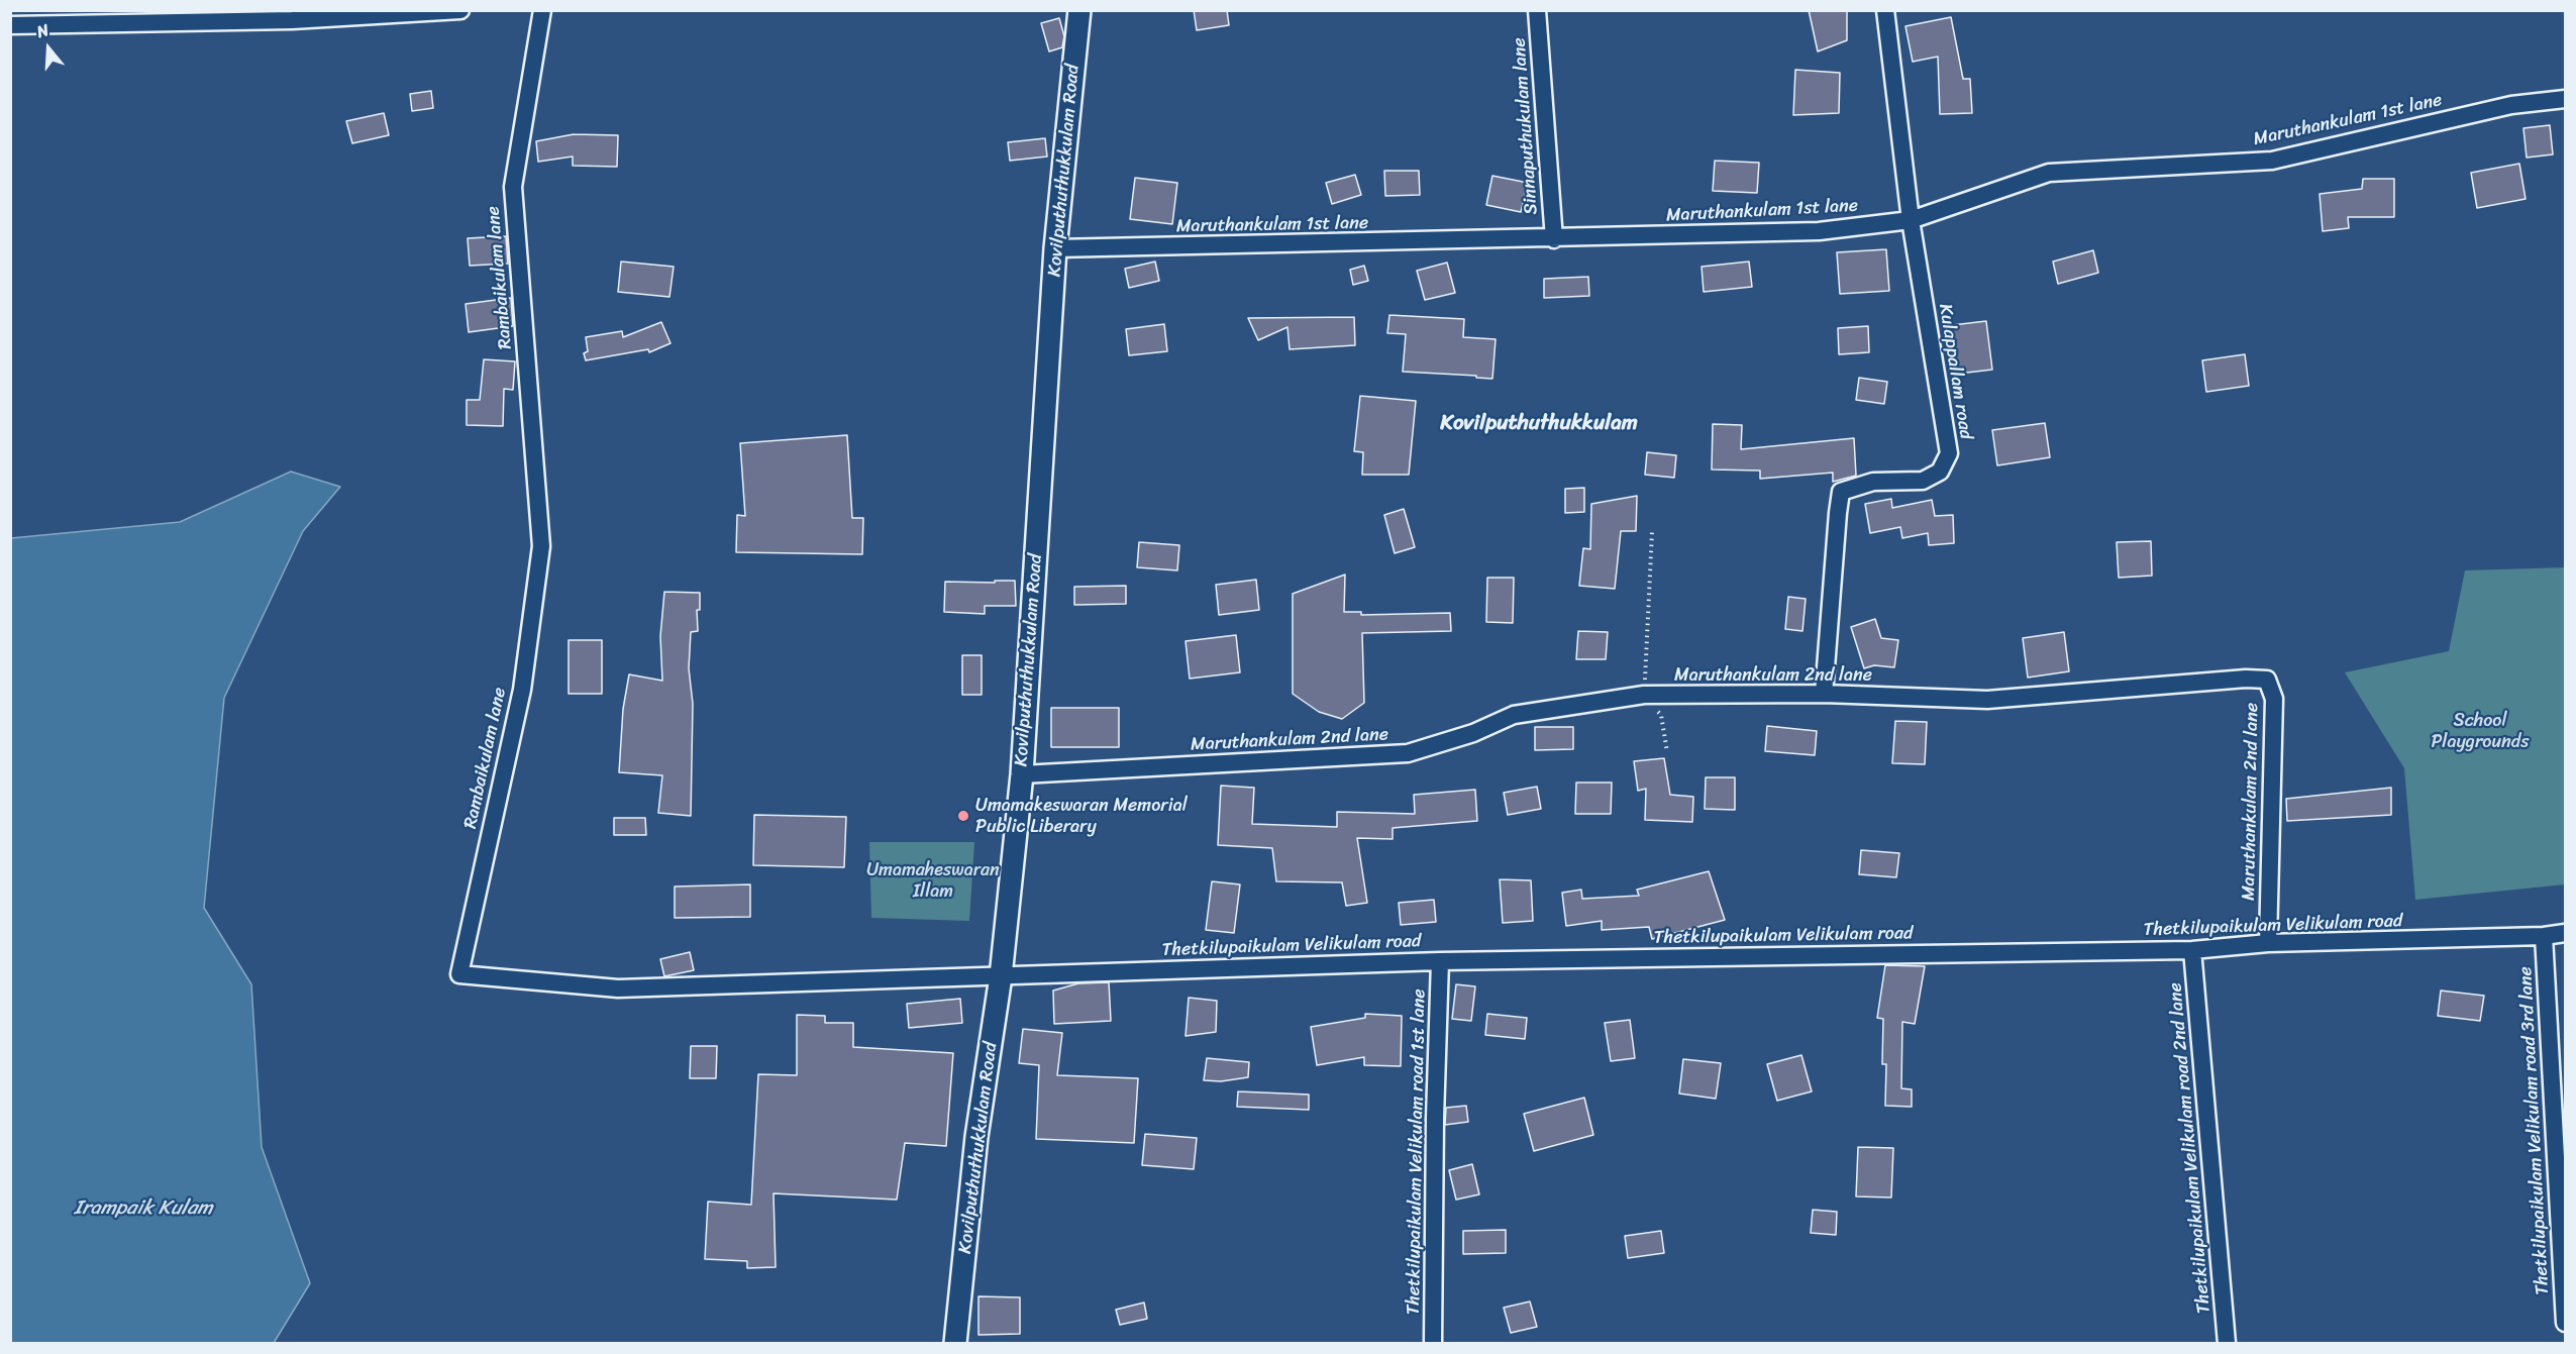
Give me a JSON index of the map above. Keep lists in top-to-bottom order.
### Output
{
  "streets": {
    "street": [
      "Maruthankulam 1st lane",
      "Sinnaputhukulam lane",
      "Kovilputhuthukkulam Road",
      "Rambaikulam lane",
      "Kulappallam road",
      "Maruthankulam 2nd lane",
      "Thetkilupaikulam Velikulam road",
      "Thetkilupaikulam Velikulam road 3rd lane",
      "Thetkilupaikulam Velikulam road 2nd lane",
      "Thetkilupaikulam Velikulam road 1st lane"
    ]
  },
  "crossings": [
    ["Maruthankulam 1st lane", "Sinnaputhukulam lane"],
    ["Maruthankulam 1st lane", "Kovilputhuthukkulam Road"],
    ["Maruthankulam 1st lane", "Kulappallam road"],
    ["Kovilputhuthukkulam Road", "Rambaikulam lane"],
    ["Kovilputhuthukkulam Road", "Maruthankulam 2nd lane"],
    ["Kovilputhuthukkulam Road", "Thetkilupaikulam Velikulam road"],
    ["Rambaikulam lane", "Thetkilupaikulam Velikulam road"],
    ["Kulappallam road", "Maruthankulam 2nd lane"],
    ["Maruthankulam 2nd lane", "Thetkilupaikulam Velikulam road"],
    ["Thetkilupaikulam Velikulam road", "Thetkilupaikulam Velikulam road 3rd lane"],
    ["Thetkilupaikulam Velikulam road", "Thetkilupaikulam Velikulam road 2nd lane"],
    ["Thetkilupaikulam Velikulam road", "Thetkilupaikulam Velikulam road 1st lane"]
  ],
  "districts": ["Kovilputhuthukkulam"],
  "water": ["Irampaik Kulam"],
  "parks": ["School Playgrounds", "Umamaheswaran Illam"],
  "places": ["Umamakeswaran Memorial Public Liberary"],
  "north": "top"
}
